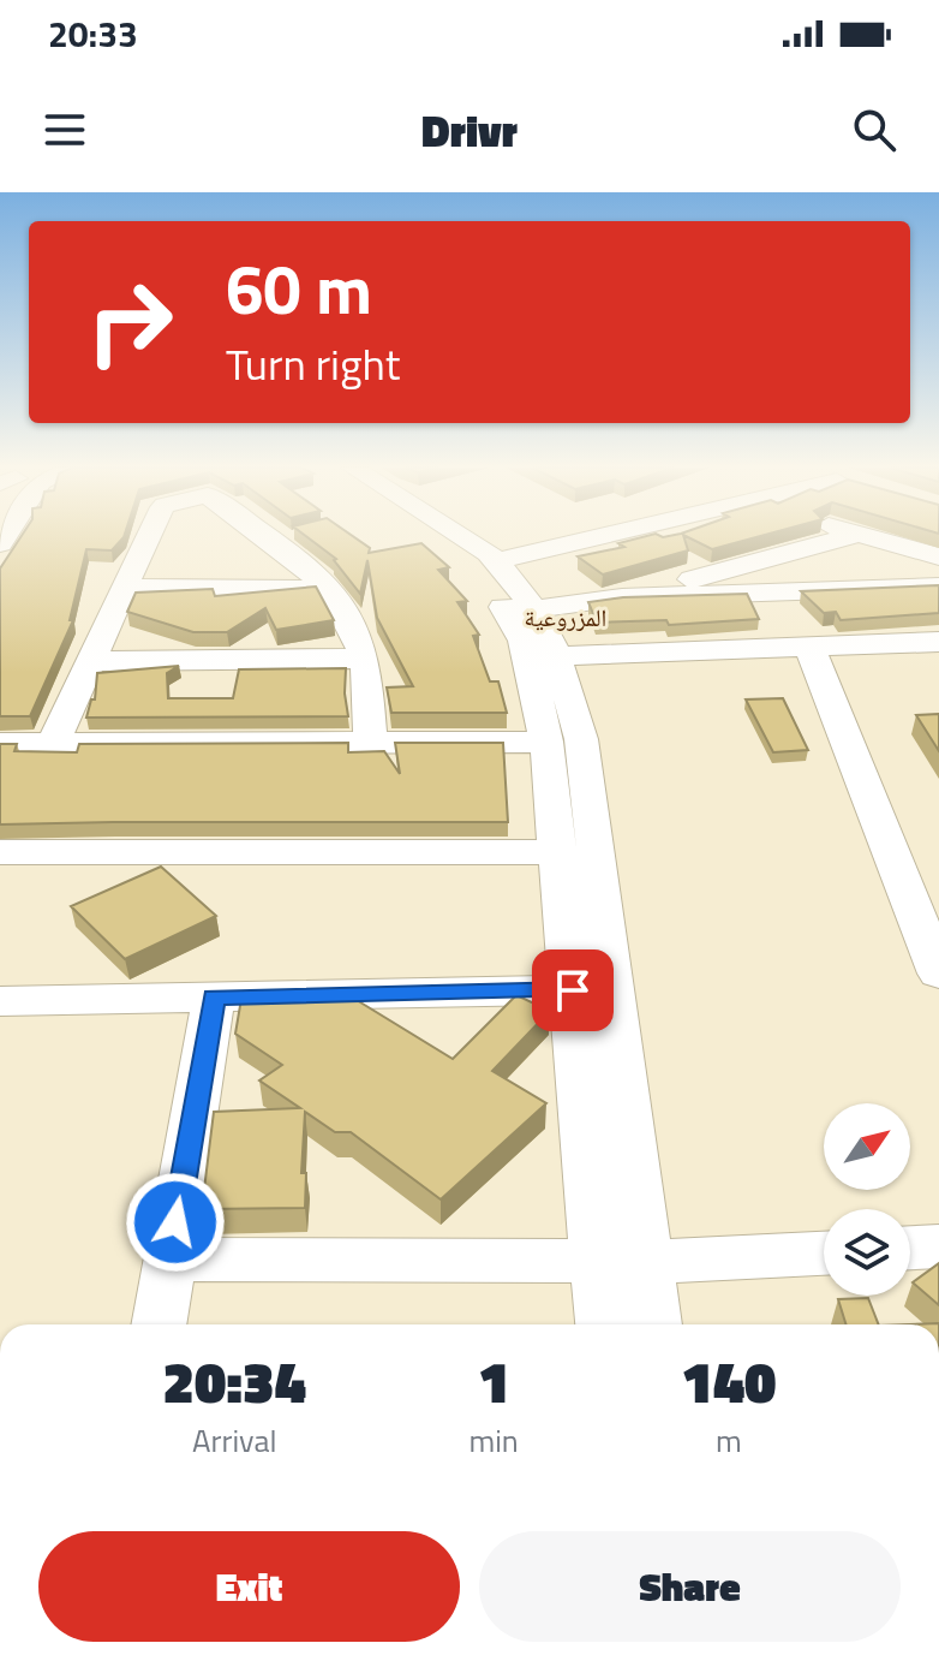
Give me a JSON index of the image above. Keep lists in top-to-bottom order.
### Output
{
  "districts": ["المزروعية"],
  "north": "top right",
  "page": {
    "status": "20:33",
    "header": "Drivr",
    "turn": ["60 m", "Turn right"],
    "eta": [
      "20:34",
      "Arrival",
      "1",
      "min",
      "140",
      "m"
    ],
    "buttons": ["Exit", "Share"]
  }
}
